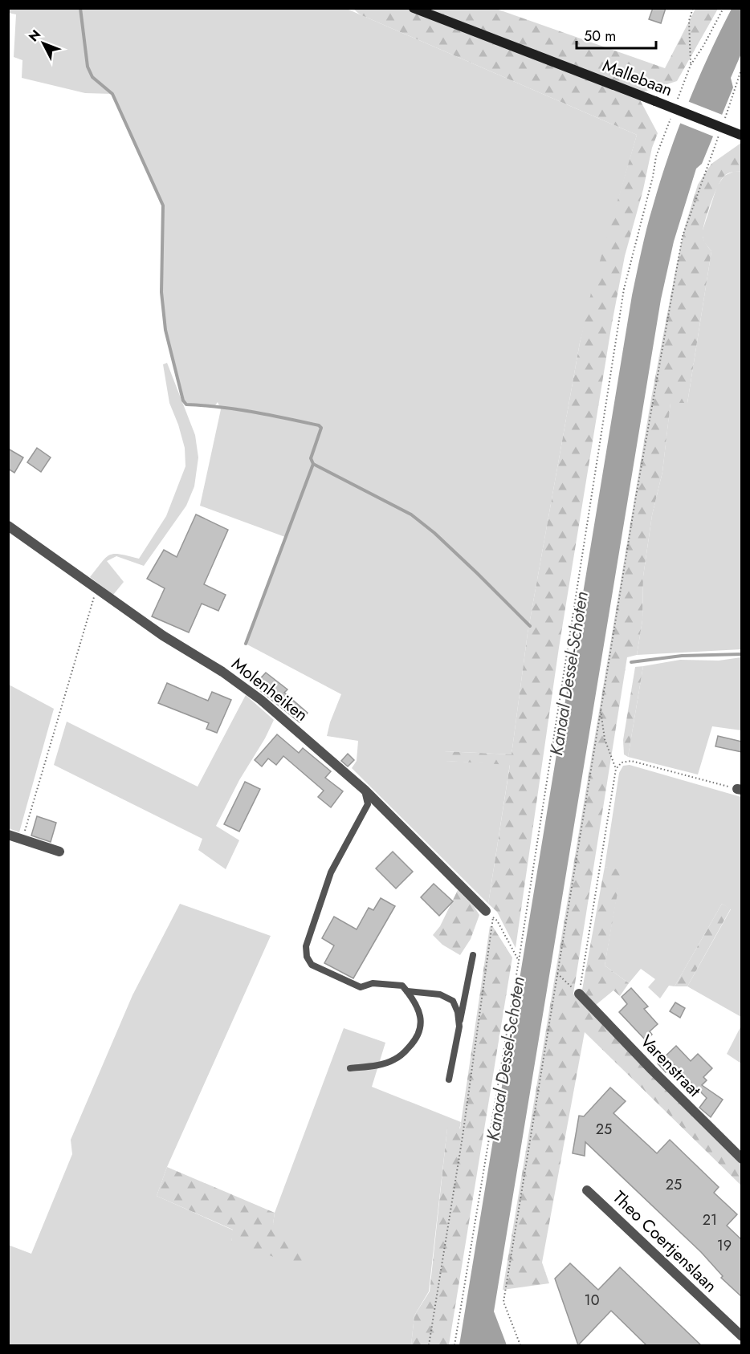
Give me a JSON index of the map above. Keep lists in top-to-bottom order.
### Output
{
  "streets": {
    "main road": ["Mallebaan"],
    "street": ["Molenheiken", "Varenstraat", "Theo Coertjenslaan"]
  },
  "water": ["Kanaal Dessel-Schoten"],
  "house_numbers": [
    "25",
    "25",
    "21",
    "19",
    "10"
  ],
  "scale_bar": "50 m",
  "north": "top left"
}
